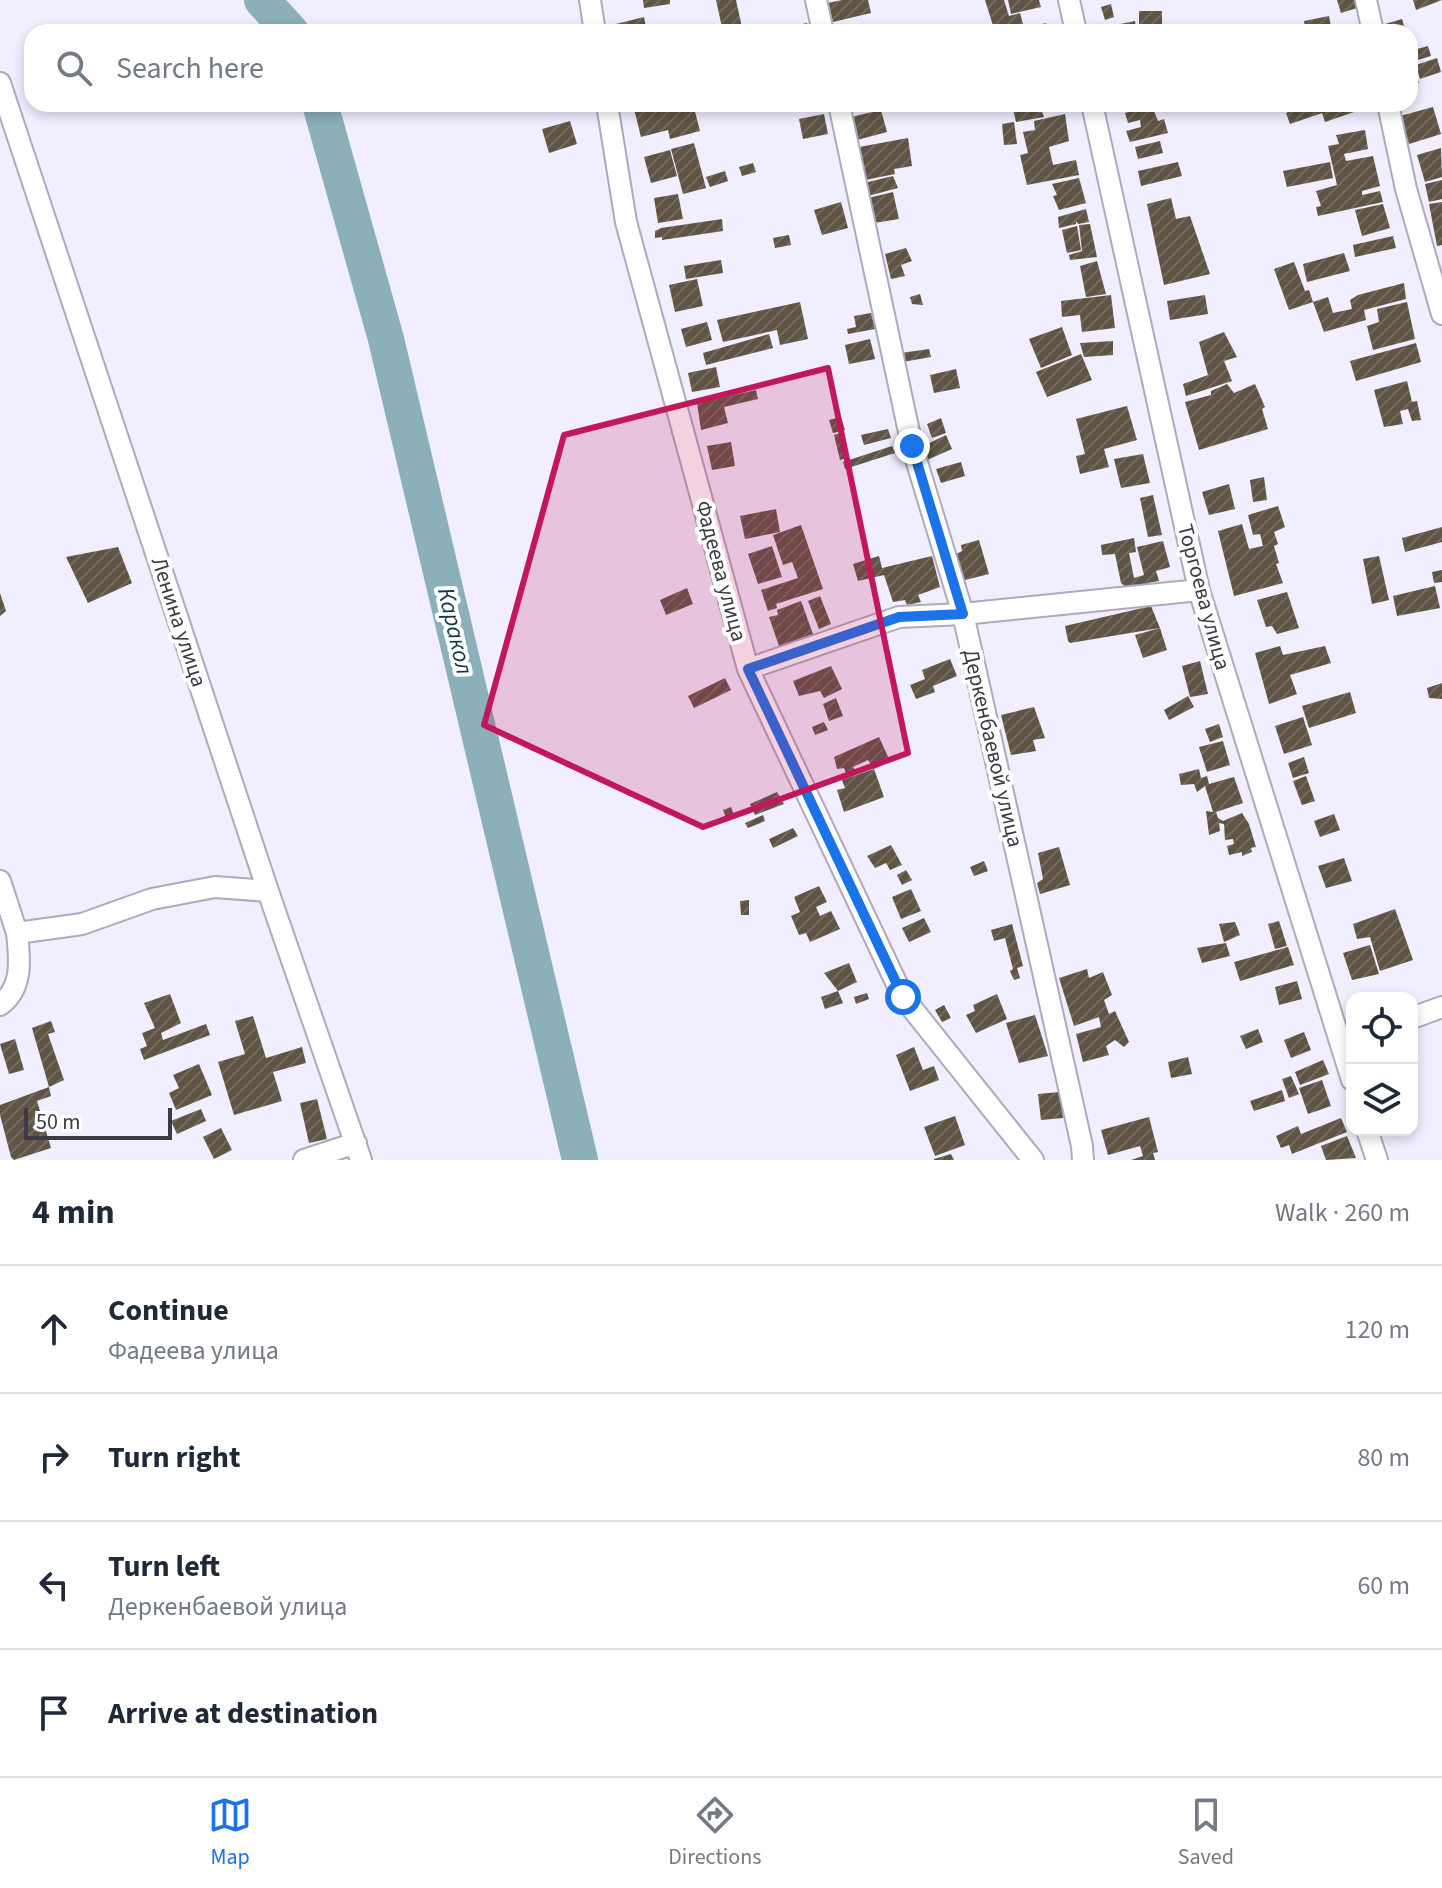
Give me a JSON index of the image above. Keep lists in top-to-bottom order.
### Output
{
  "streets": {
    "street": [
      "Фадеева улица",
      "Торгоева улица",
      "Ленина улица",
      "Деркенбаевой улица"
    ]
  },
  "water": ["Каракол"],
  "scale_bar": "50 m",
  "page": {
    "search": "Search here",
    "scale": "50 m",
    "heading": ["4 min", "Walk · 260 m"],
    "list": [
      ["Continue", "Фадеева улица", "120 m"],
      ["Turn right", "80 m"],
      ["Turn left", "Деркенбаевой улица", "60 m"],
      "Arrive at destination"
    ],
    "nav": ["Map", "Directions", "Saved"]
  }
}
